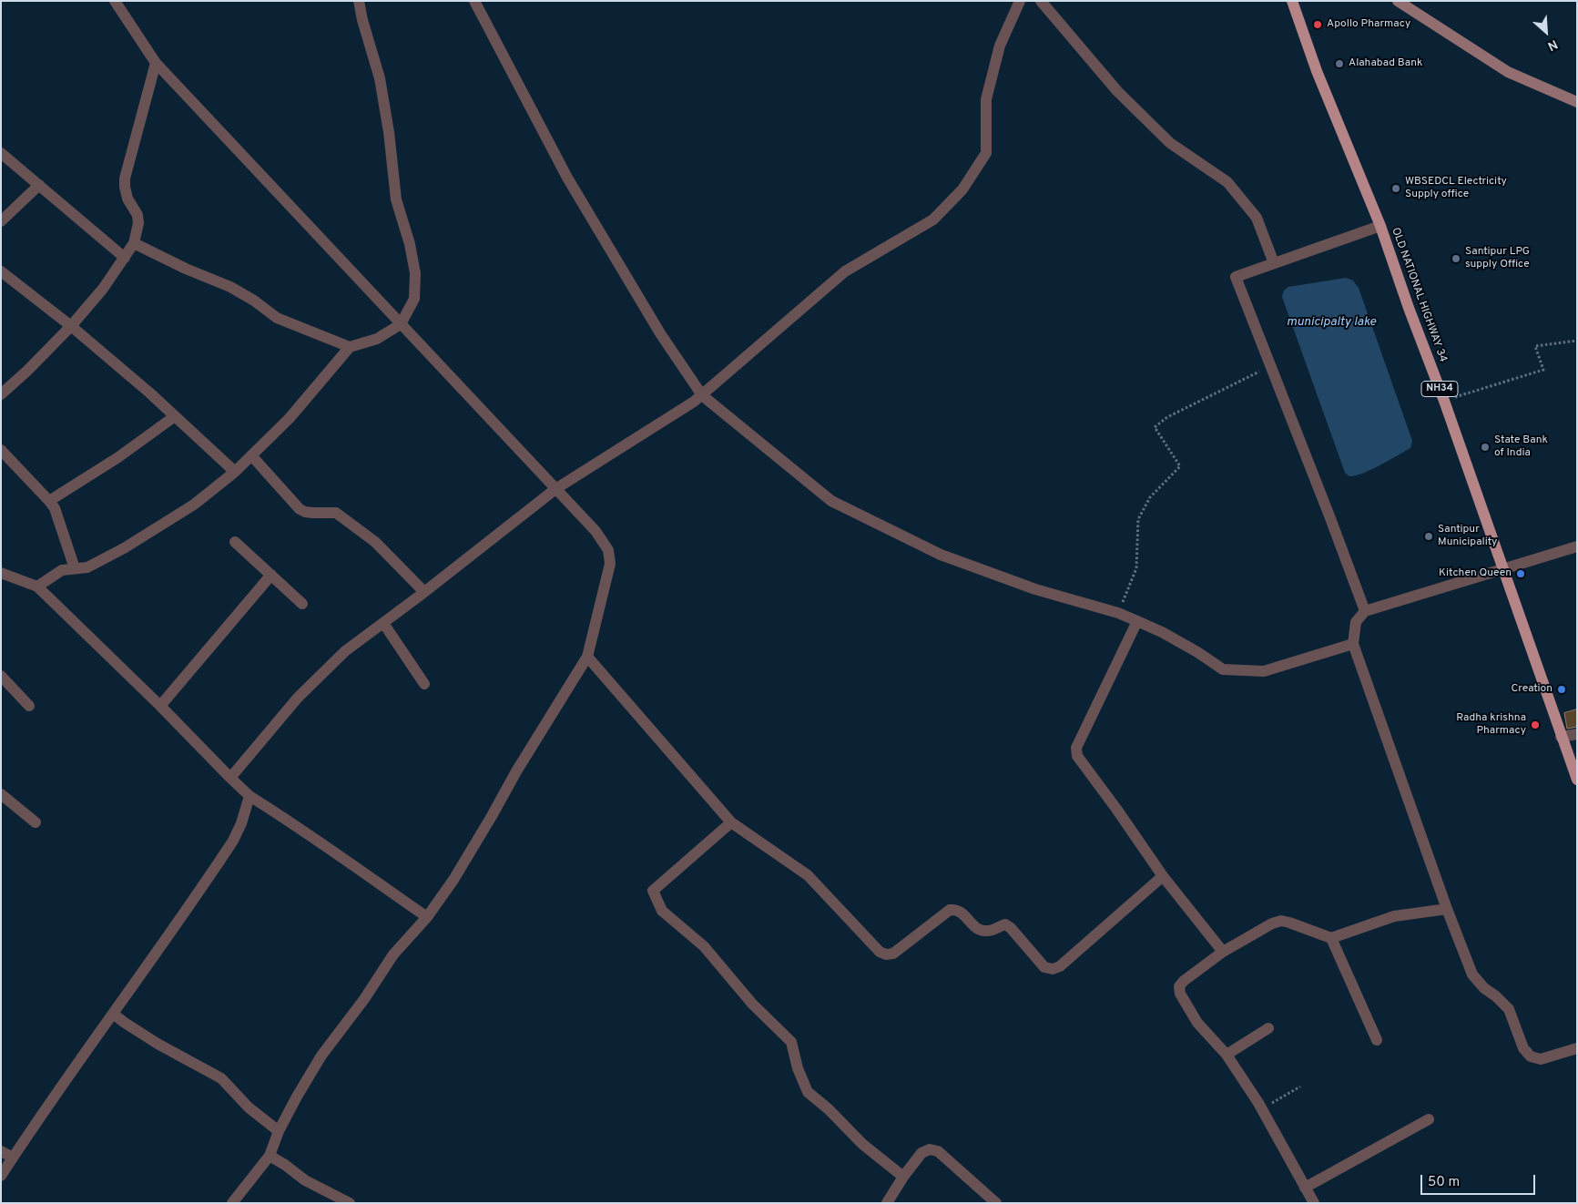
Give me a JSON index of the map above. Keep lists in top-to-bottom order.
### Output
{
  "streets": {
    "main road": ["OLD NATIONAL HIGHWAY 34", "NH34"]
  },
  "water": ["municipalty lake"],
  "places": [
    "Apollo Pharmacy",
    "Alahabad Bank",
    "WBSEDCL Electricity Supply office",
    "Santipur LPG supply Office",
    "State Bank of India",
    "Santipur Municipality",
    "Kitchen Queen",
    "Creation",
    "Radha krishna Pharmacy"
  ],
  "scale_bar": "50 m",
  "north": "bottom right"
}
